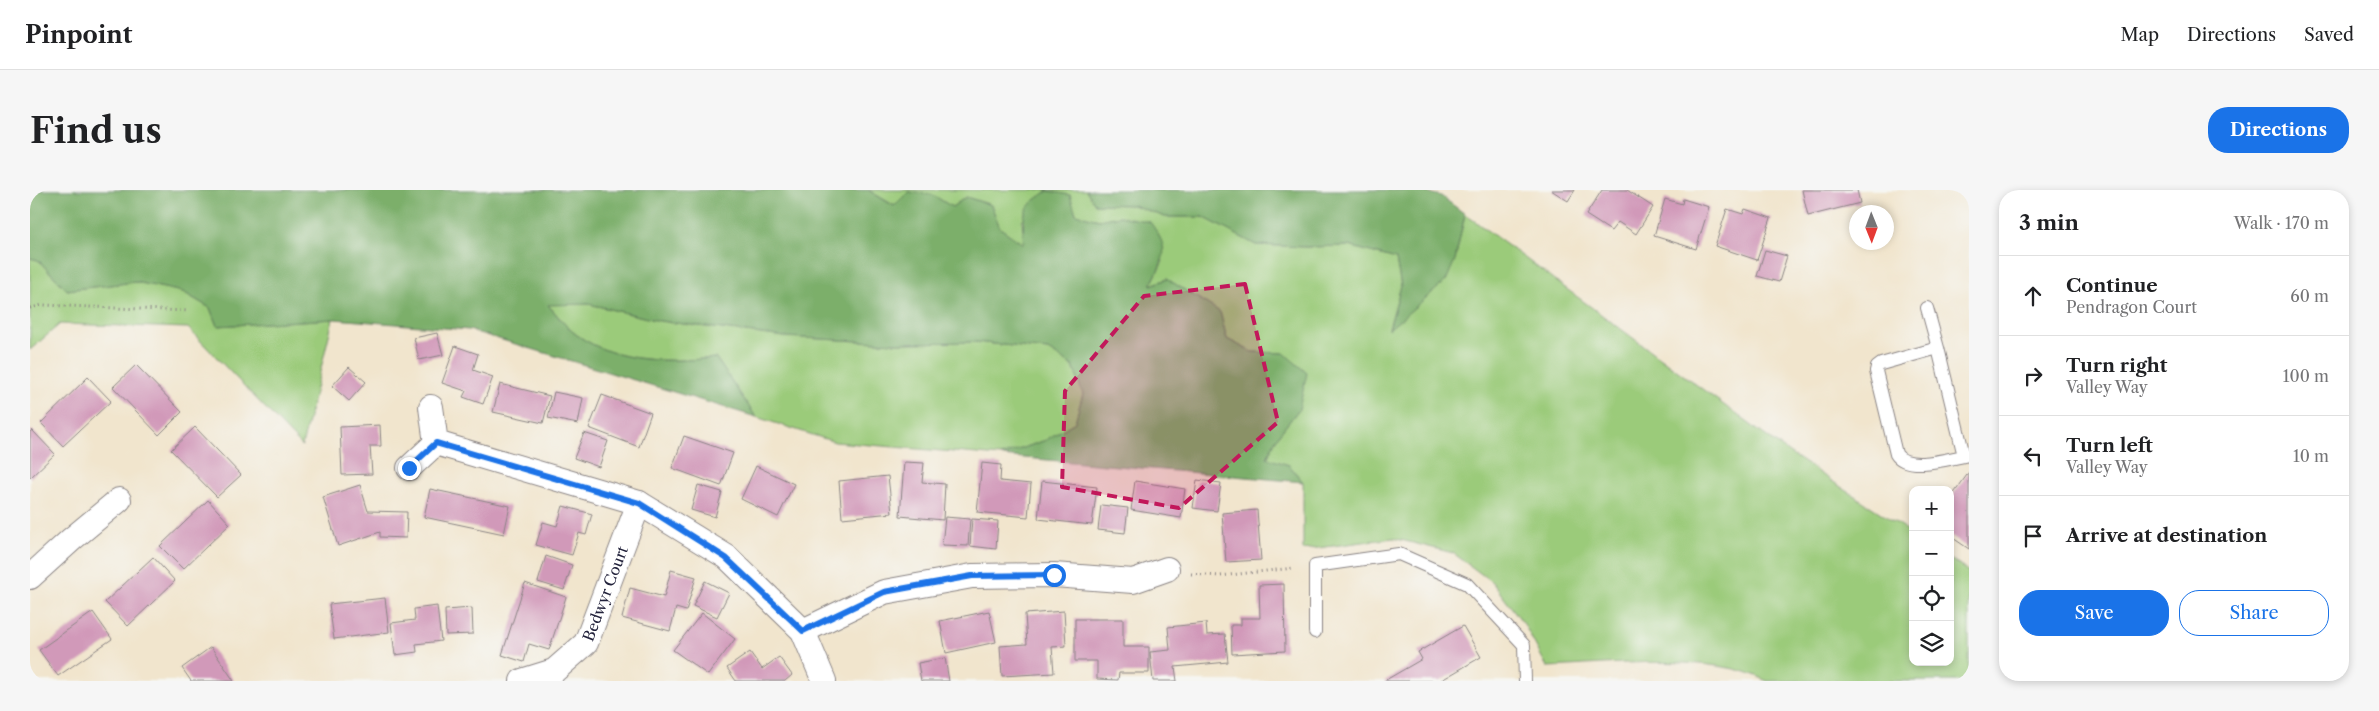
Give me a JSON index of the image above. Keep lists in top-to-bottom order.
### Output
{
  "streets": {
    "street": ["Bedwyr Court"]
  },
  "north": "bottom",
  "page": {
    "header": "Pinpoint",
    "nav": ["Map", "Directions", "Saved"],
    "buttons": [
      "Directions",
      ["Save", "Share"]
    ],
    "title": "Find us",
    "heading": ["3 min", "Walk · 170 m"],
    "list": [
      ["Continue", "Pendragon Court", "60 m"],
      ["Turn right", "Valley Way", "100 m"],
      ["Turn left", "Valley Way", "10 m"],
      "Arrive at destination"
    ],
    "map_buttons": ["+", "−"]
  }
}
